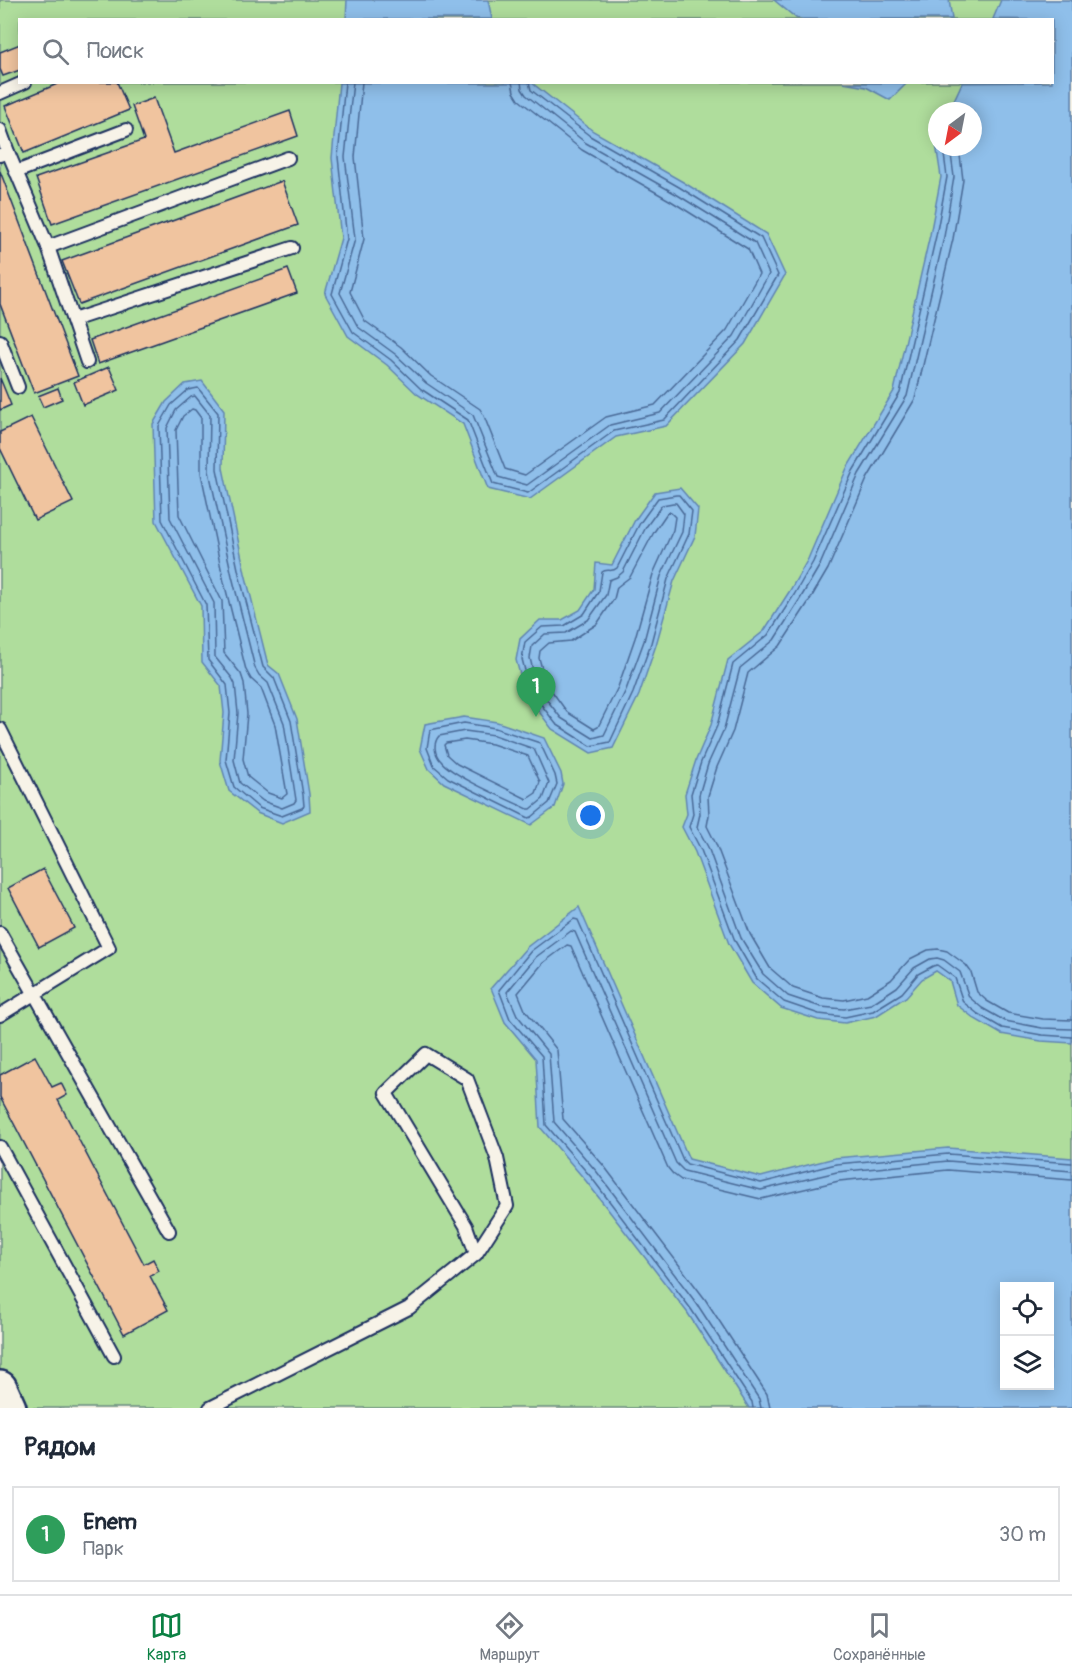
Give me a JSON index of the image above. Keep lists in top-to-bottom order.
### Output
{
  "north": "bottom left",
  "page": {
    "search": "Поиск",
    "pins": "1",
    "heading": "Рядом",
    "list": [
      {
        "mark": "1",
        "name": "Enem",
        "note": "Парк",
        "value": "30 m"
      }
    ],
    "nav": ["Карта", "Маршрут", "Сохранённые"]
  }
}
